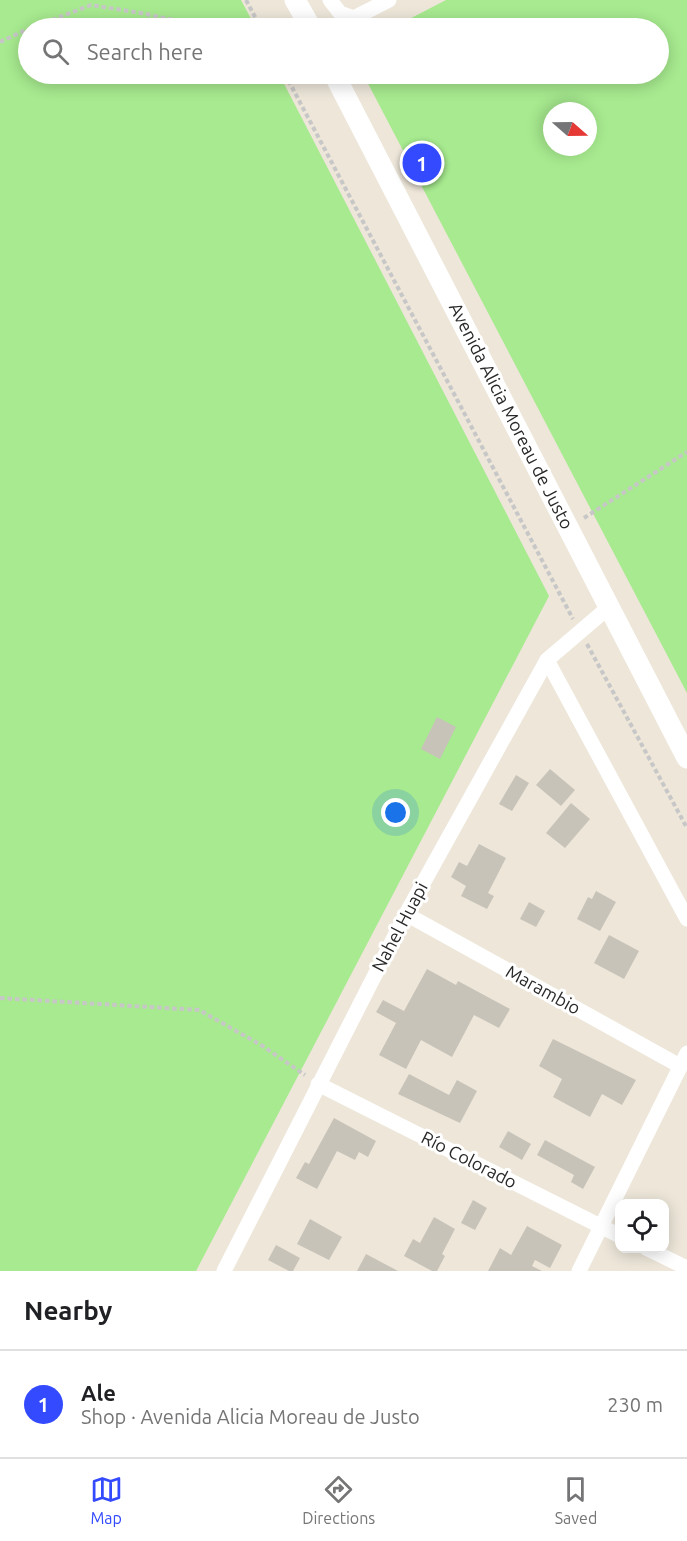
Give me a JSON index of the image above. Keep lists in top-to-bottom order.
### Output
{
  "streets": {
    "main road": ["Avenida Alicia Moreau de Justo"],
    "street": ["Nahel Huapi", "Marambio", "Río Colorado"]
  },
  "crossings": [
    ["Avenida Alicia Moreau de Justo", "Nahel Huapi"],
    ["Nahel Huapi", "Marambio"],
    ["Nahel Huapi", "Río Colorado"]
  ],
  "north": "right",
  "page": {
    "search": "Search here",
    "pins": "1",
    "heading": "Nearby",
    "list": [
      {
        "mark": "1",
        "name": "Ale",
        "note": "Shop · Avenida Alicia Moreau de Justo",
        "value": "230 m"
      }
    ],
    "nav": ["Map", "Directions", "Saved"]
  }
}
